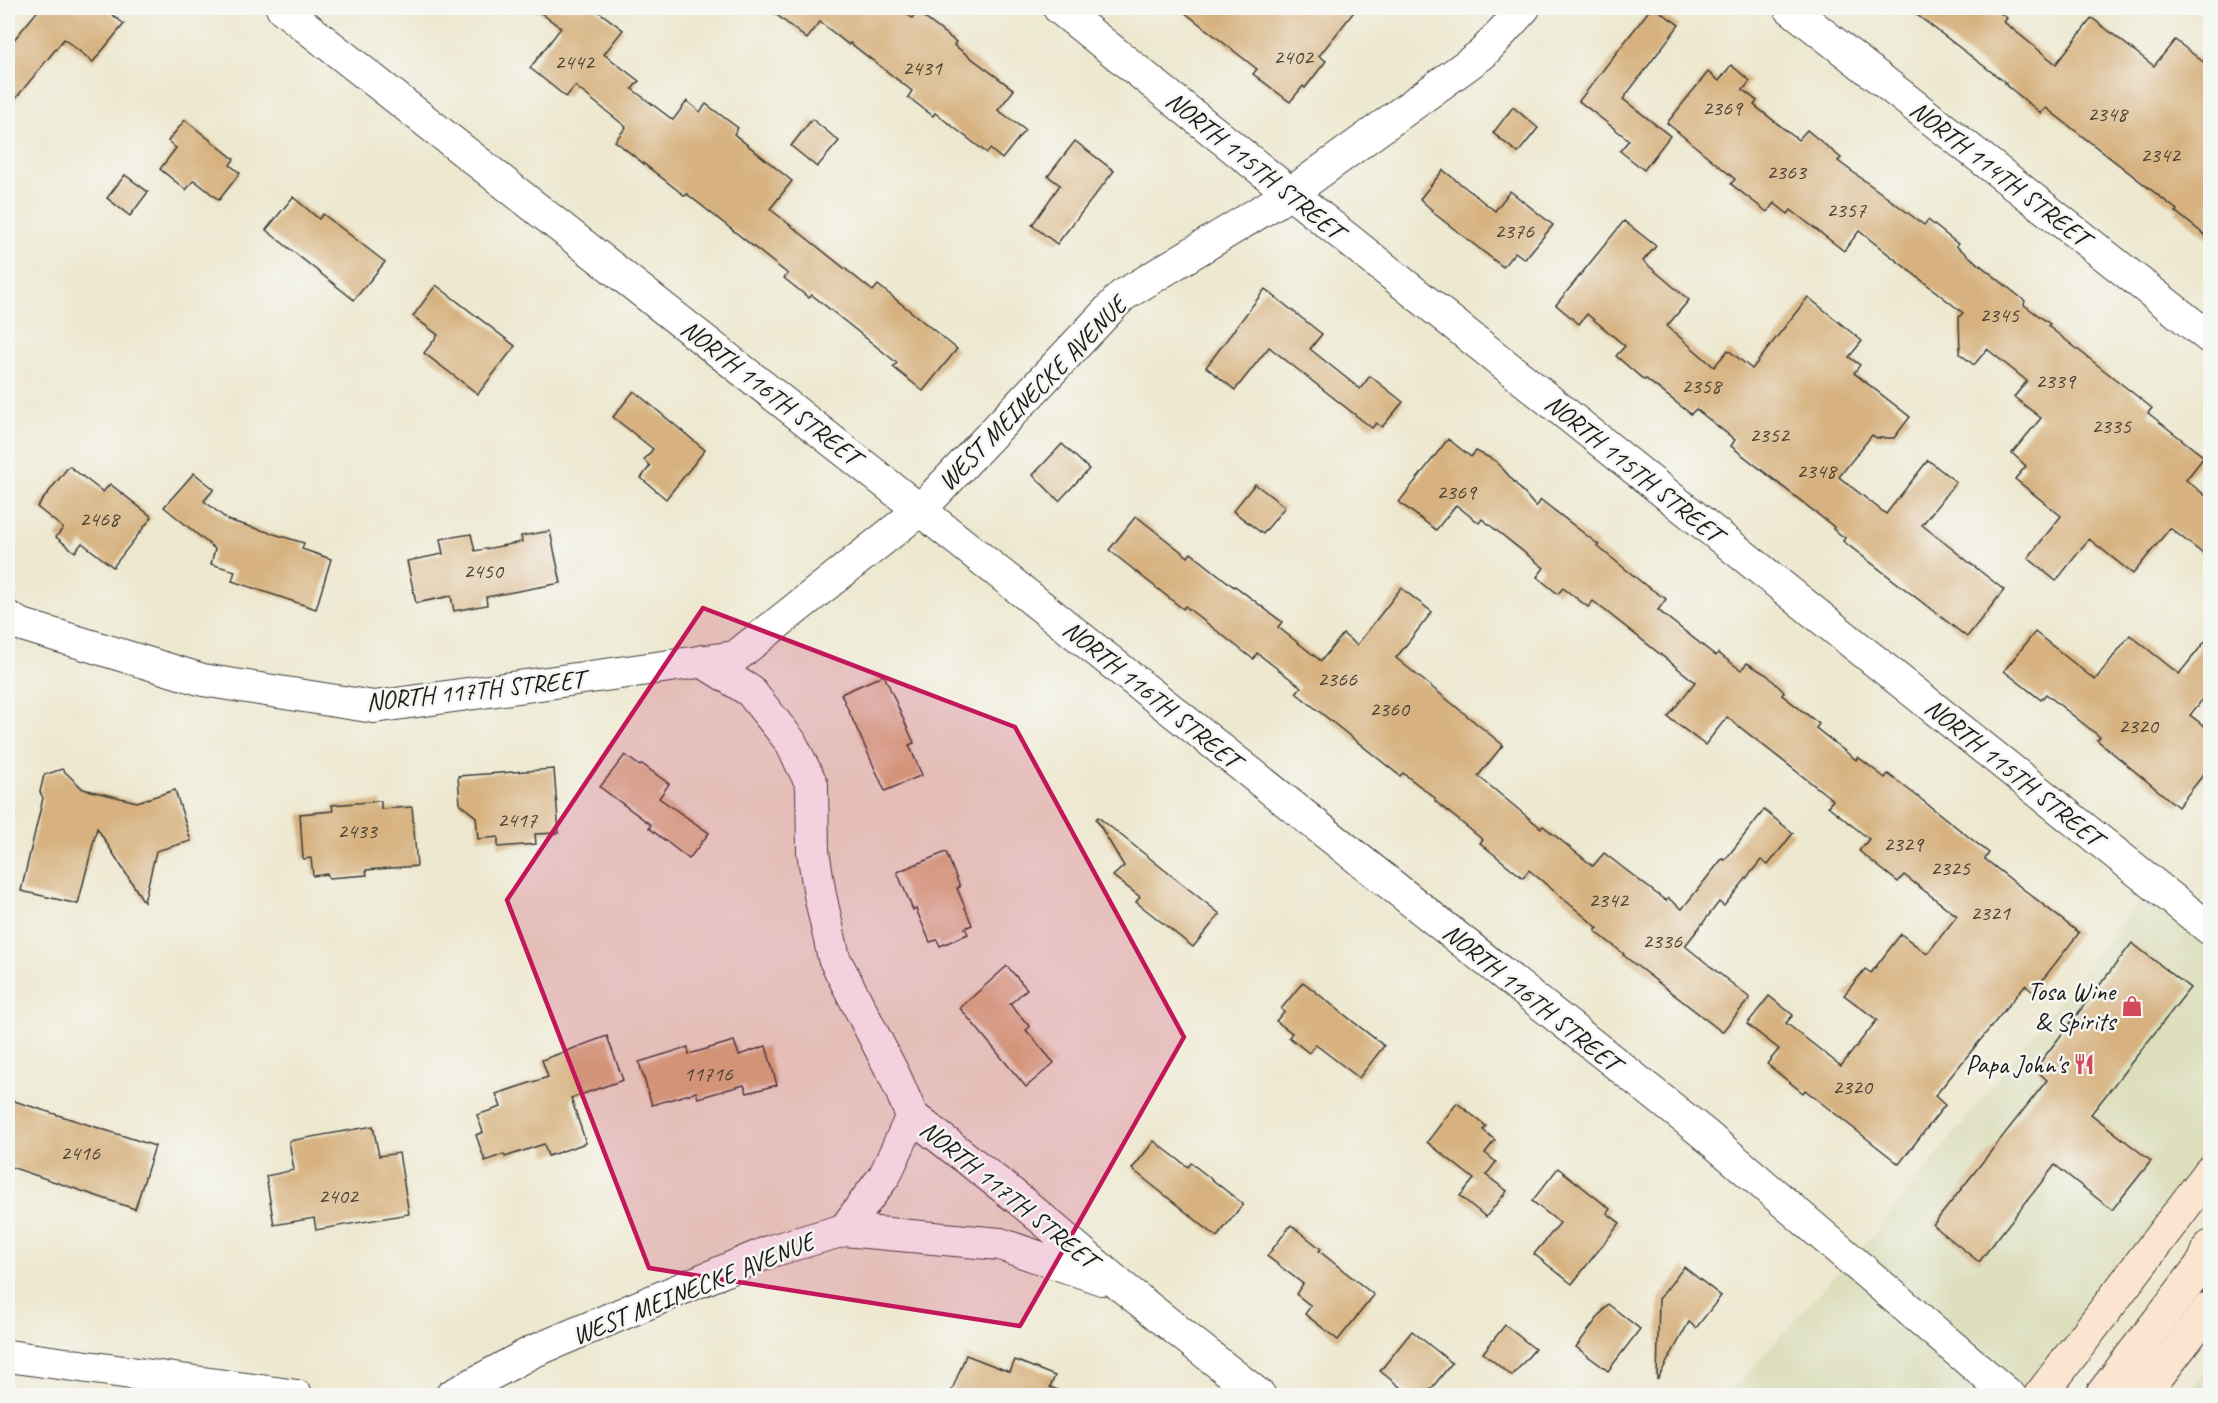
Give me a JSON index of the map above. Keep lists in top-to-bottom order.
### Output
{
  "streets": {
    "street": [
      "NORTH 115TH STREET",
      "NORTH 114TH STREET",
      "NORTH 116TH STREET",
      "WEST MEINECKE AVENUE",
      "NORTH 117TH STREET"
    ]
  },
  "crossings": [
    ["NORTH 115TH STREET", "WEST MEINECKE AVENUE"],
    ["NORTH 116TH STREET", "WEST MEINECKE AVENUE"],
    ["NORTH 116TH STREET", "NORTH 117TH STREET"],
    ["WEST MEINECKE AVENUE", "NORTH 117TH STREET"]
  ],
  "places": {
    "shop": ["Tosa Wine & Spirits"],
    "restaurant": ["Papa John's"]
  },
  "house_numbers": [
    "2402",
    "2442",
    "2431",
    "2369",
    "2348",
    "2342",
    "2363",
    "2357",
    "2376",
    "2345",
    "2339",
    "2358",
    "2335",
    "2352",
    "2348",
    "2369",
    "2468",
    "2450",
    "2366",
    "2360",
    "2320",
    "2417",
    "2433",
    "2329",
    "2325",
    "2342",
    "2321",
    "2336",
    "11716",
    "2320",
    "2416",
    "2402"
  ]
}
